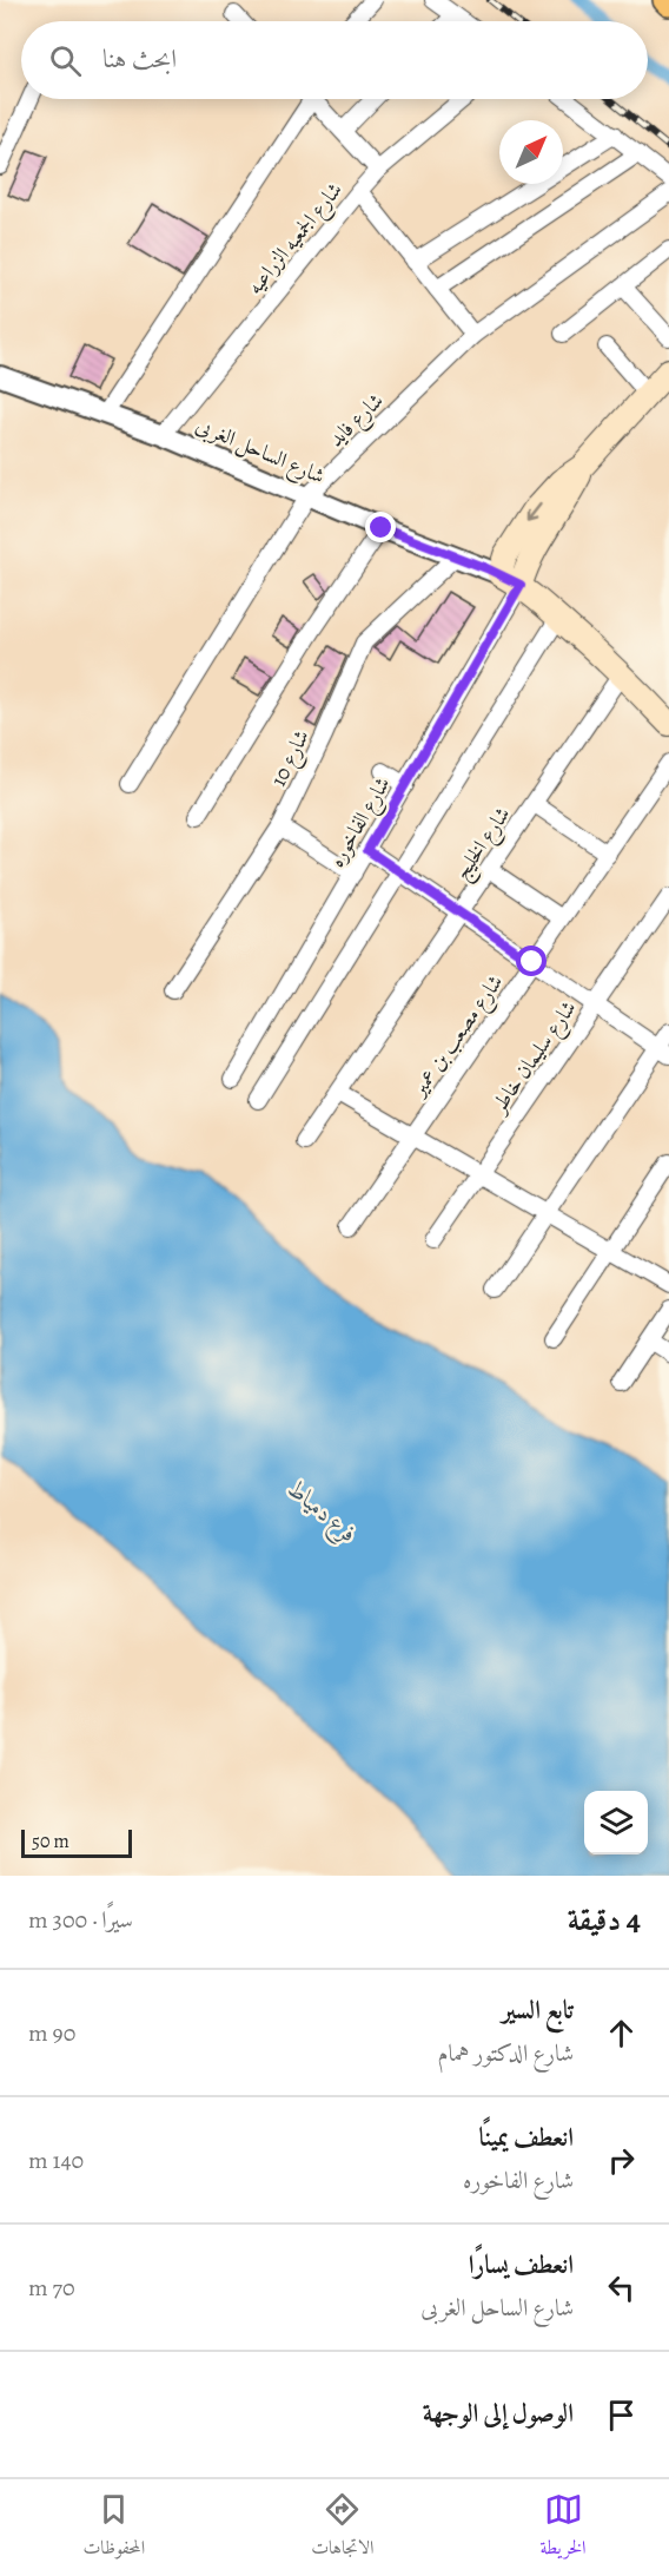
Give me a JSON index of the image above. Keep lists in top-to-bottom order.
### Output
{
  "streets": {
    "street": [
      "شارع الجمعيه الزراعيه",
      "شارع فايد",
      "شارع الساحل الغربى",
      "شارع 10",
      "شارع الفاخوره",
      "شارع الخليج",
      "شارع مصعب بن عمير",
      "شارع سليمان خاطر"
    ]
  },
  "crossings": [
    ["شارع الجمعيه الزراعيه", "شارع الساحل الغربى"],
    ["شارع فايد", "شارع الساحل الغربى"],
    ["شارع الساحل الغربى", "شارع 10"]
  ],
  "water": ["فرع دمياط"],
  "scale_bar": "50 m",
  "north": "top right",
  "page": {
    "search": "ابحث هنا",
    "scale": "50 m",
    "heading": ["4 دقيقة", "سيرًا · 300 m"],
    "list": [
      ["تابع السير", "شارع الدكتور همام", "90 m"],
      ["انعطف يمينًا", "شارع الفاخوره", "140 m"],
      ["انعطف يسارًا", "شارع الساحل الغربى", "70 m"],
      "الوصول إلى الوجهة"
    ],
    "nav": ["الخريطة", "الاتجاهات", "المحفوظات"]
  }
}
